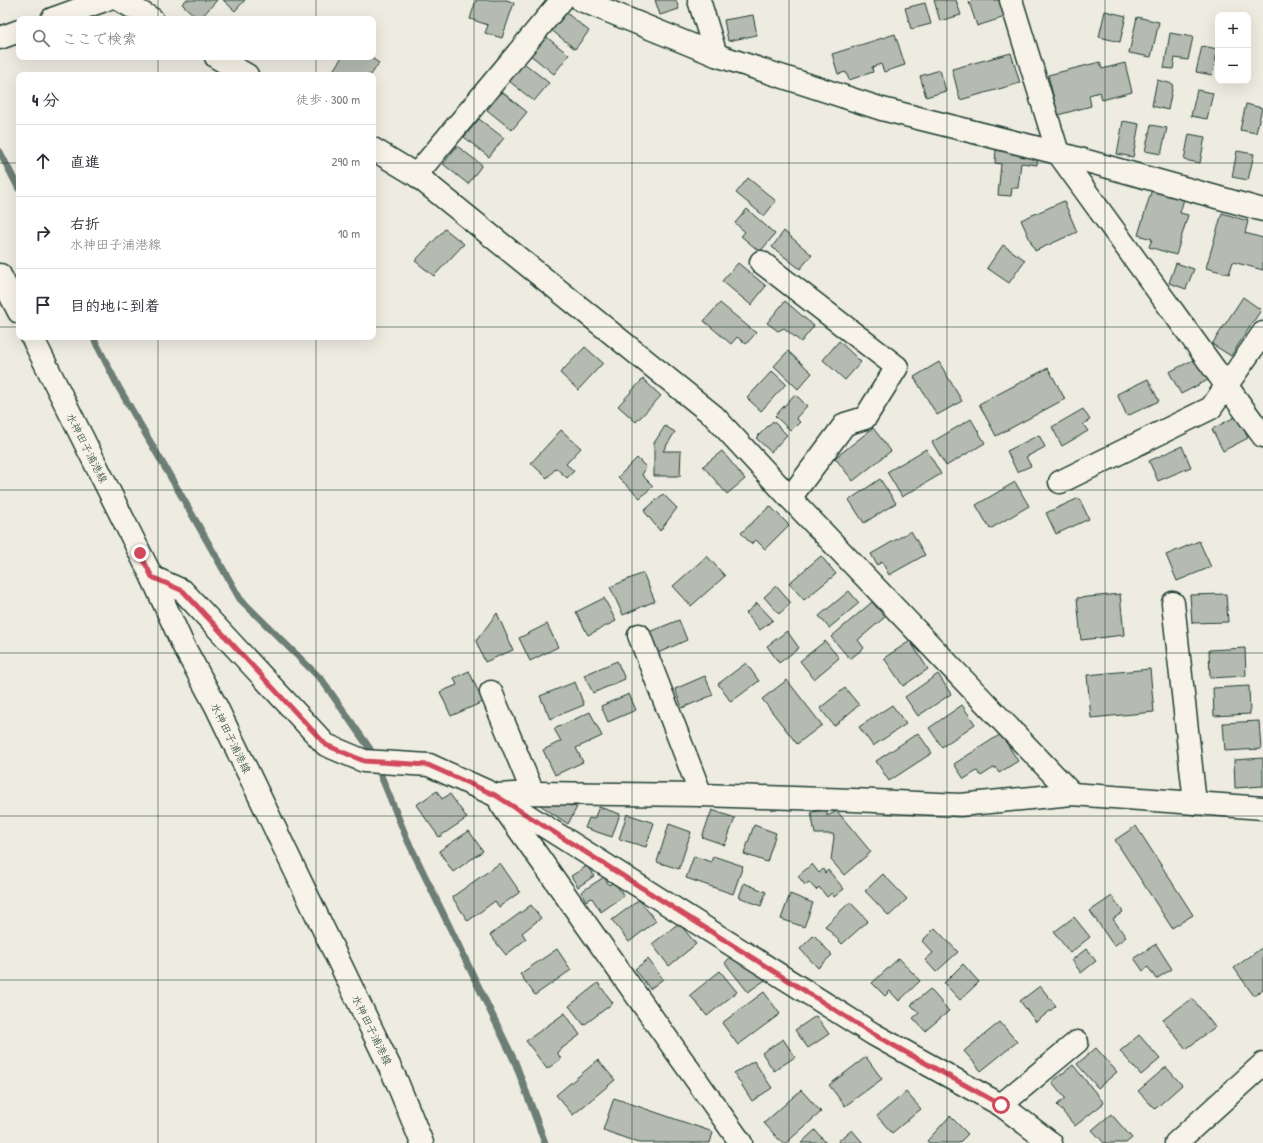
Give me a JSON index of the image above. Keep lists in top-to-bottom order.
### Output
{
  "streets": {
    "street": ["水神田子浦港線"]
  },
  "page": {
    "map_buttons": ["+", "−"],
    "search": "ここで検索",
    "heading": ["4 分", "徒歩 · 300 m"],
    "list": [
      ["直進", "290 m"],
      ["右折", "水神田子浦港線", "10 m"],
      "目的地に到着"
    ]
  }
}
